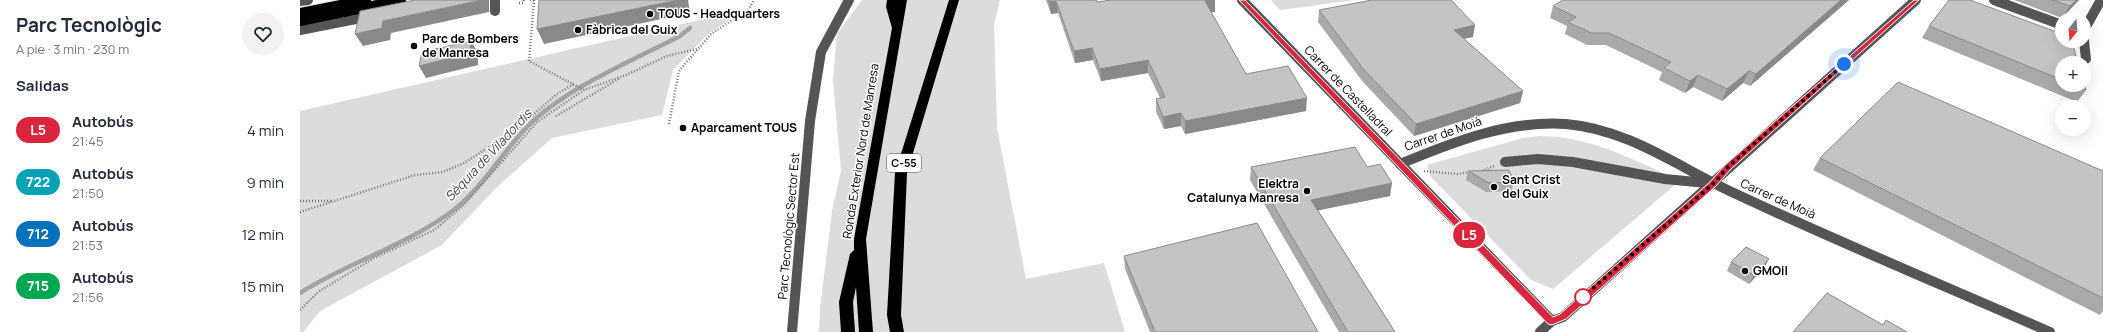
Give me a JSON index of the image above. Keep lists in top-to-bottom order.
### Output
{
  "streets": {
    "highway": ["Ronda Exterior Nord de Manresa", "C-55"],
    "street": ["Carrer de Castelladral", "Carrer de Moià", "Parc Tecnològic Sector Est"]
  },
  "crossings": [
    ["Carrer de Castelladral", "Carrer de Moià"]
  ],
  "water": ["Sèquia de Viladordis"],
  "places": [
    "TOUS - Headquarters",
    "Fàbrica del Guix",
    "Parc de Bombers de Manresa",
    "Aparcament TOUS",
    "Sant Crist del Guix",
    "Elektra Catalunya Manresa",
    "GMOil"
  ],
  "lines": ["bus line L5"],
  "north": "bottom",
  "page": {
    "heading": [
      ["Parc Tecnològic", "A pie · 3 min · 230 m"],
      "Salidas"
    ],
    "on_map": "L5",
    "map_buttons": ["+", "−"],
    "list": [
      {
        "mark": "L5",
        "name": "Autobús",
        "note": "21:45",
        "value": "4 min"
      },
      {
        "mark": "722",
        "name": "Autobús",
        "note": "21:50",
        "value": "9 min"
      },
      {
        "mark": "712",
        "name": "Autobús",
        "note": "21:53",
        "value": "12 min"
      },
      {
        "mark": "715",
        "name": "Autobús",
        "note": "21:56",
        "value": "15 min"
      }
    ]
  }
}
